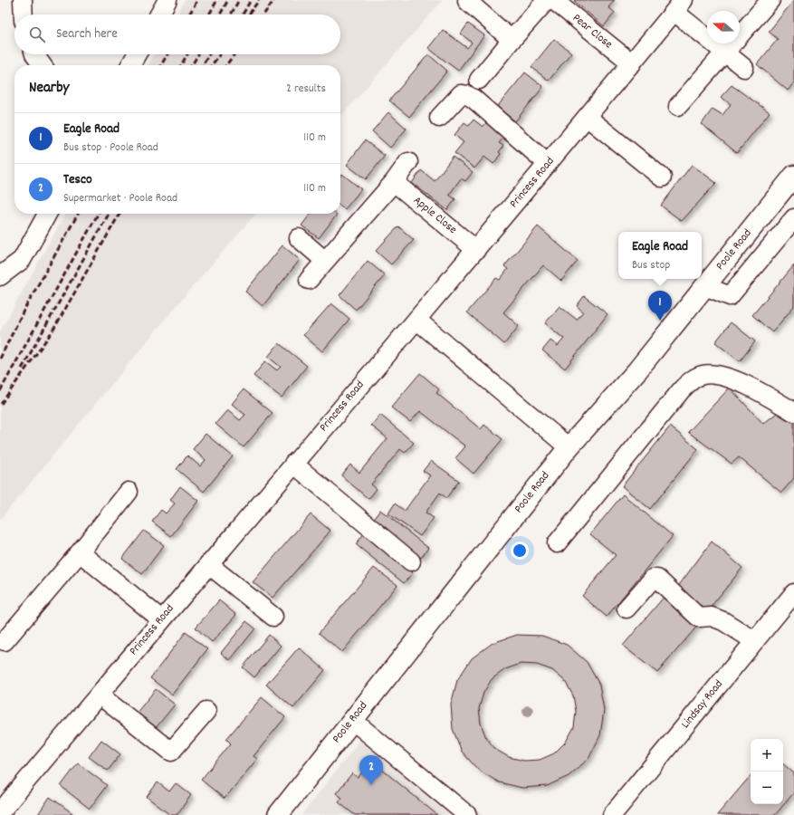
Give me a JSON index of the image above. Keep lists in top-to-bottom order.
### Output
{
  "streets": {
    "highway": ["Poole Road"],
    "street": [
      "Pear Close",
      "Princess Road",
      "Apple Close",
      "Lindsay Road"
    ]
  },
  "crossings": [
    ["Pear Close", "Princess Road"],
    ["Princess Road", "Apple Close"]
  ],
  "north": "left",
  "page": {
    "search": "Search here",
    "heading": ["Nearby", "2 results"],
    "list": [
      {
        "mark": "1",
        "name": "Eagle Road",
        "note": "Bus stop · Poole Road",
        "value": "110 m"
      },
      {
        "mark": "2",
        "name": "Tesco",
        "note": "Supermarket · Poole Road",
        "value": "110 m"
      }
    ],
    "popup": ["Eagle Road", "Bus stop"],
    "pins": ["1", "2"],
    "map_buttons": ["+", "−"]
  }
}
